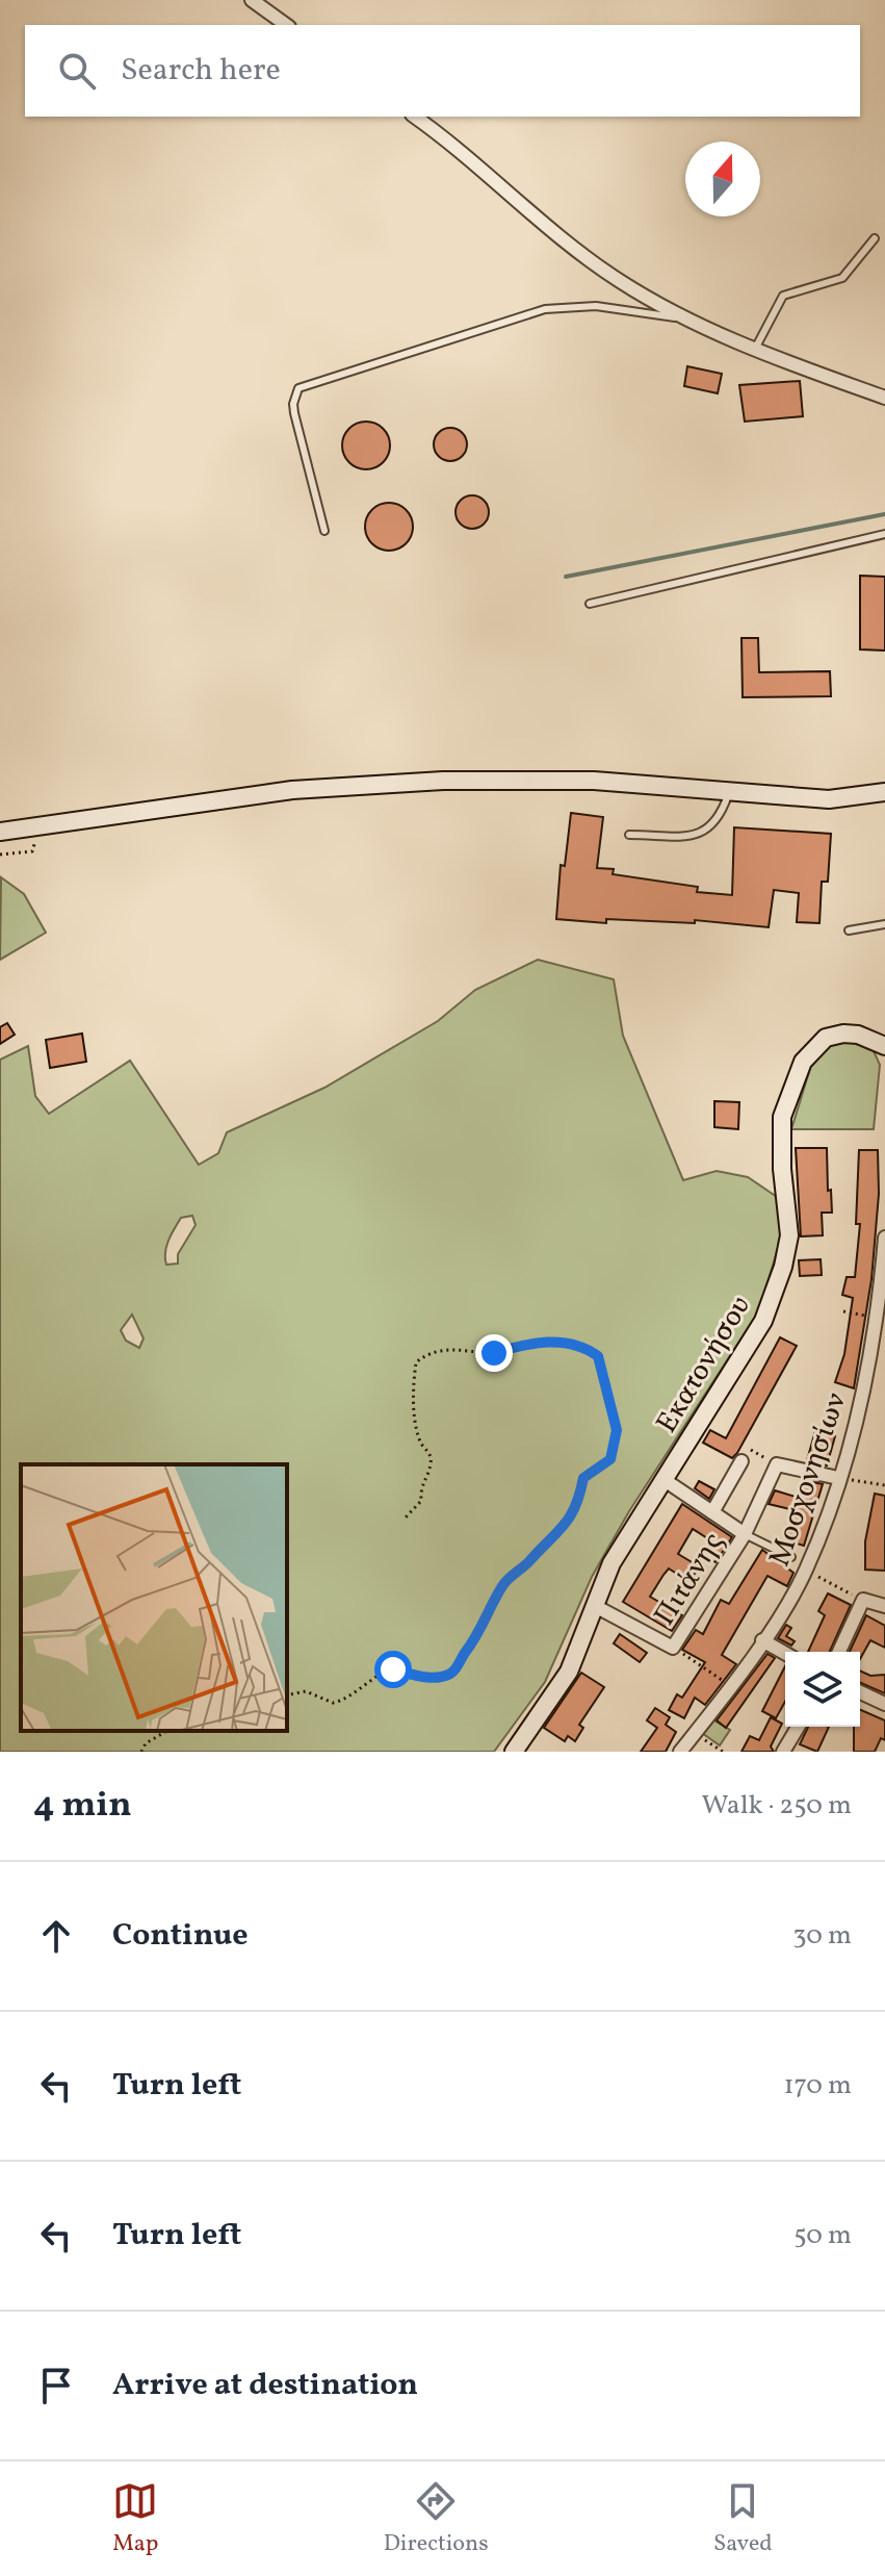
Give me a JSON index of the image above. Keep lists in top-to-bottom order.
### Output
{
  "streets": {
    "main road": ["Εκατονήσου"],
    "street": ["Μοσχονησίων", "Πιτάνης"]
  },
  "crossings": [
    ["Εκατονήσου", "Πιτάνης"]
  ],
  "north": "top",
  "page": {
    "search": "Search here",
    "heading": ["4 min", "Walk · 250 m"],
    "list": [
      ["Continue", "30 m"],
      ["Turn left", "170 m"],
      ["Turn left", "50 m"],
      "Arrive at destination"
    ],
    "nav": ["Map", "Directions", "Saved"]
  }
}
